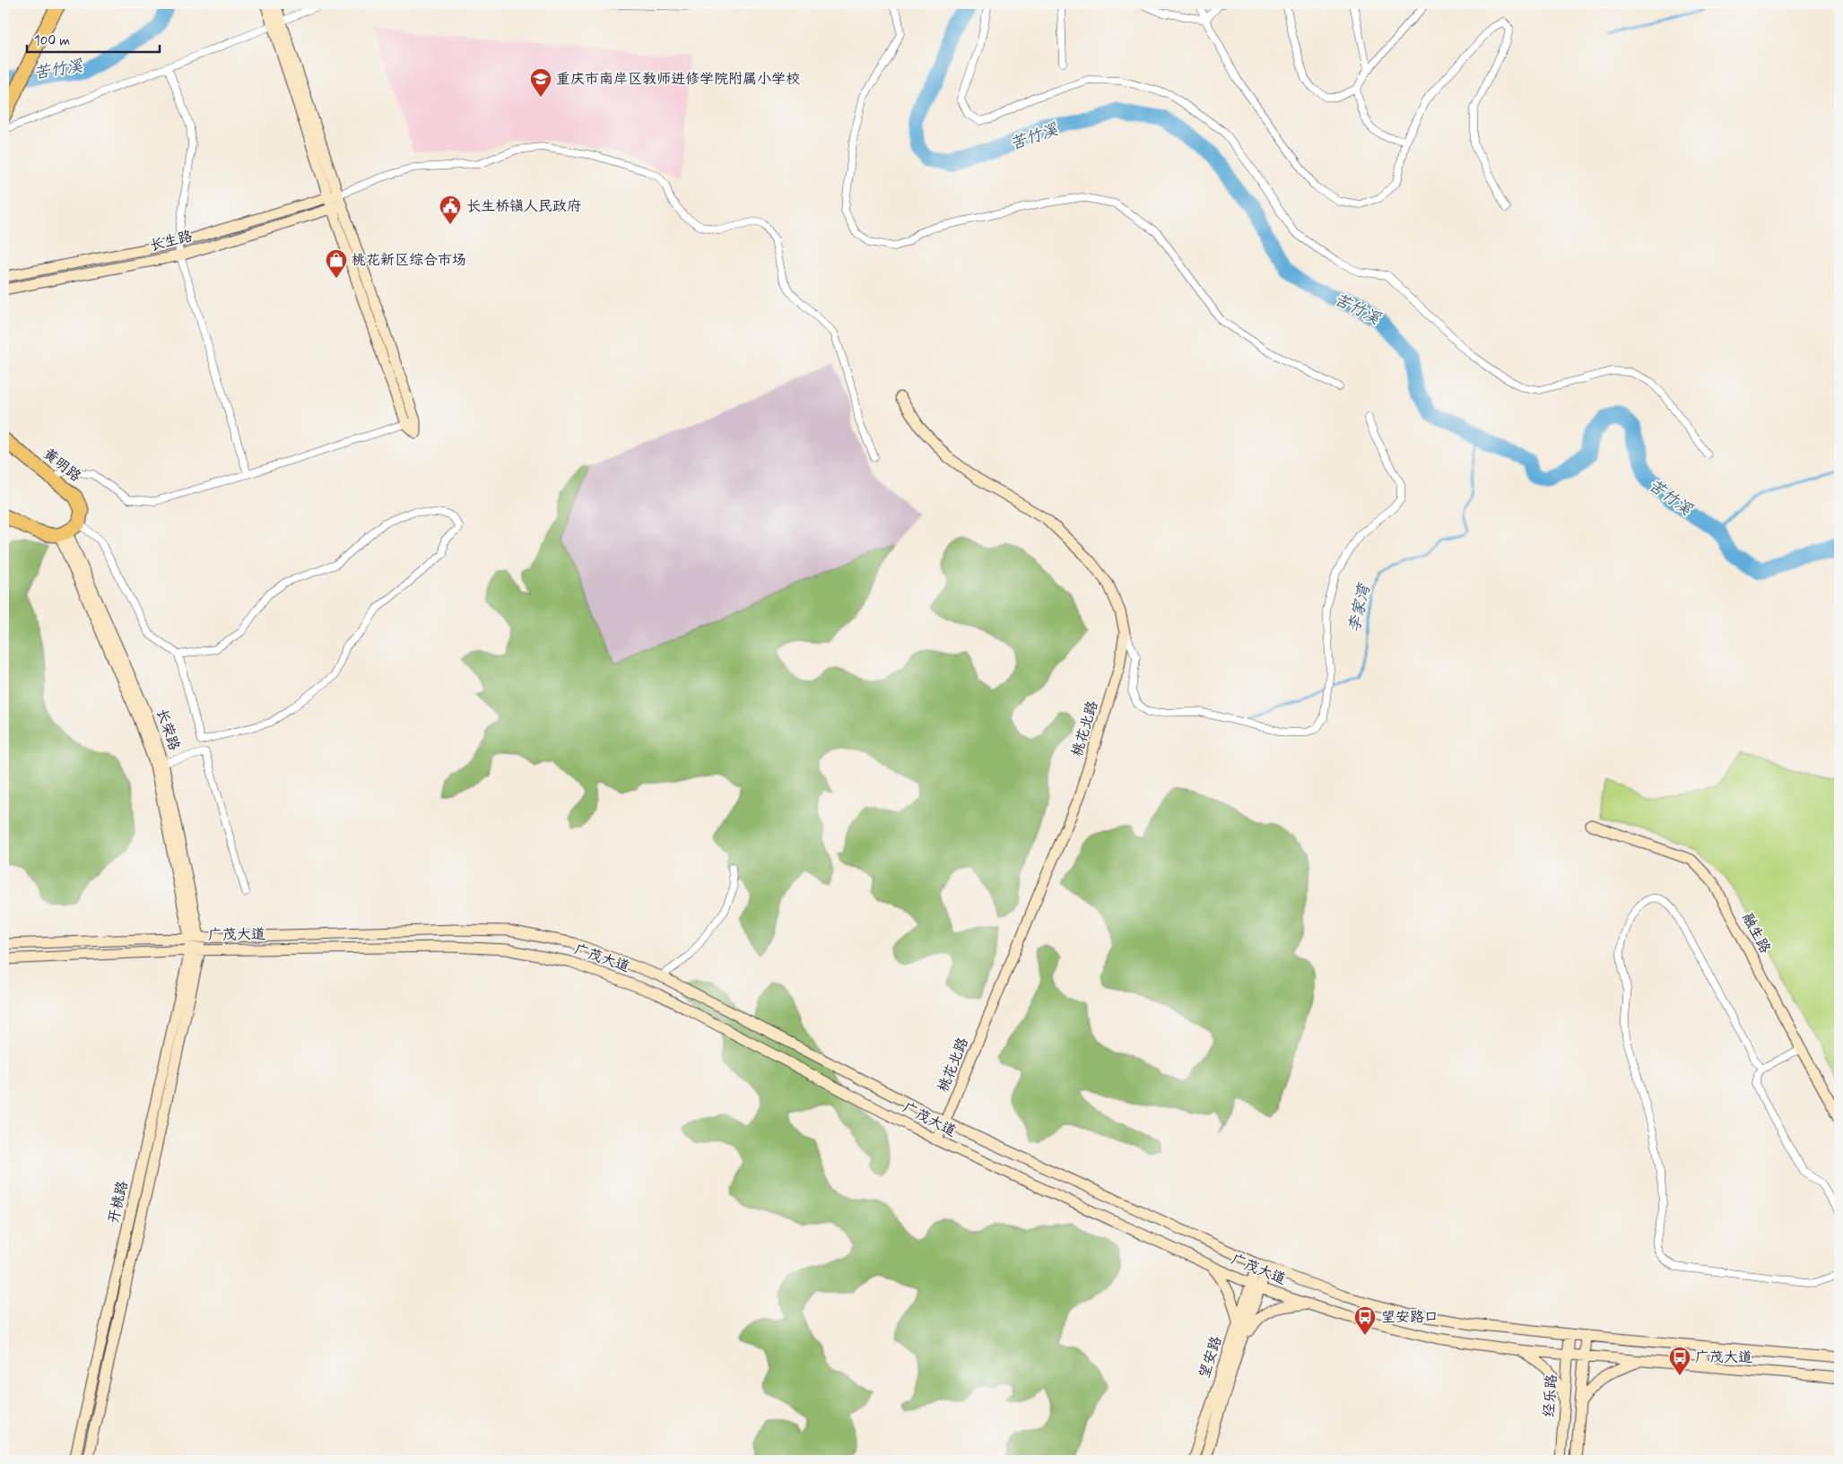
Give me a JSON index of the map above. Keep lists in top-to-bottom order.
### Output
{
  "streets": {
    "highway": ["黄明路"],
    "main road": [
      "长生路",
      "桃花北路",
      "长荣路",
      "融生路",
      "广茂大道",
      "开桃路",
      "望安路",
      "经乐路"
    ]
  },
  "crossings": [
    ["桃花北路", "广茂大道"],
    ["长荣路", "广茂大道"],
    ["长荣路", "开桃路"],
    ["广茂大道", "开桃路"],
    ["广茂大道", "望安路"],
    ["广茂大道", "经乐路"]
  ],
  "water": ["苦竹溪", "李家湾"],
  "places": {
    "school or university": ["重庆市南岸区教师进修学院附属小学校"],
    "public building": ["长生桥镇人民政府"],
    "shop": ["桃花新区综合市场"],
    "bus stop": ["望安路口", "广茂大道"]
  },
  "scale_bar": "100 m"
}
